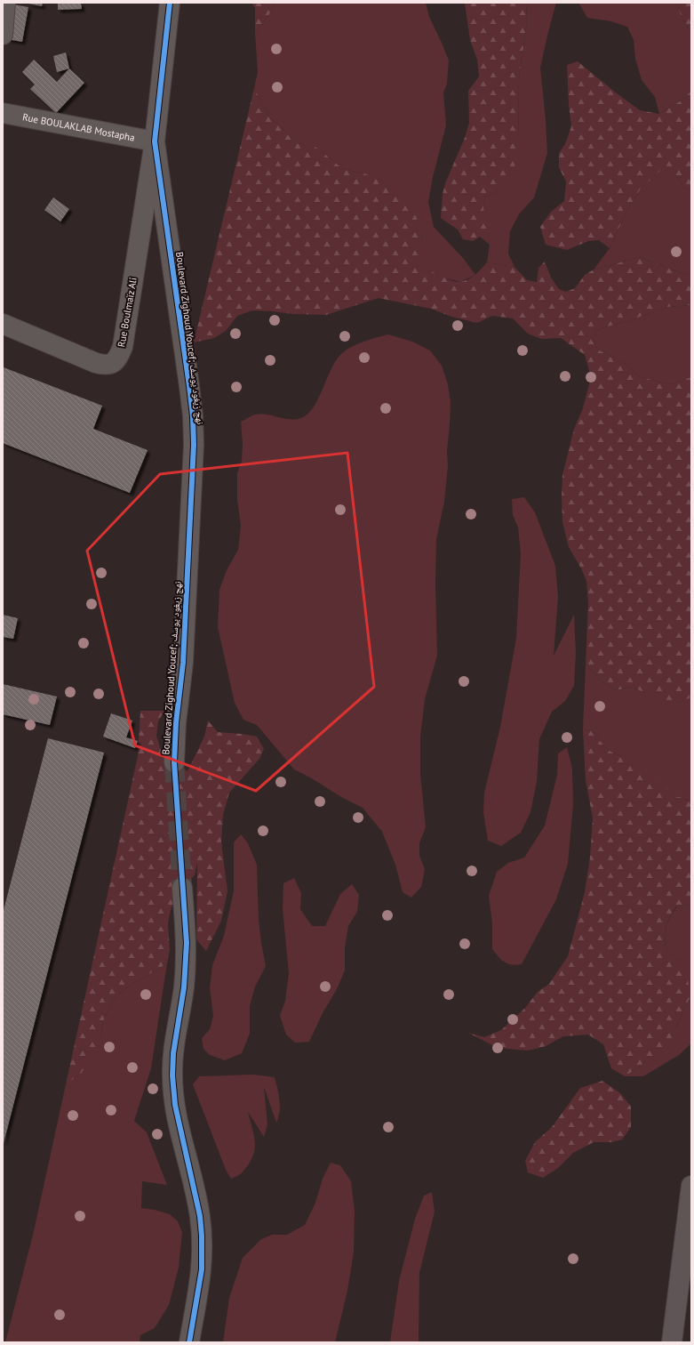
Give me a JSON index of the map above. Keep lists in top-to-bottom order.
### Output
{
  "streets": {
    "street": ["Rue BOULAKLAB Mostapha", "Rue Boulmaïz Ali", "Boulevard Zighoud Youcef; نهج زيغود يوسف"]
  },
  "crossings": [
    ["Rue BOULAKLAB Mostapha", "Rue Boulmaïz Ali"],
    ["Rue BOULAKLAB Mostapha", "Boulevard Zighoud Youcef; نهج زيغود يوسف"],
    ["Rue Boulmaïz Ali", "Boulevard Zighoud Youcef; نهج زيغود يوسف"]
  ]
}
